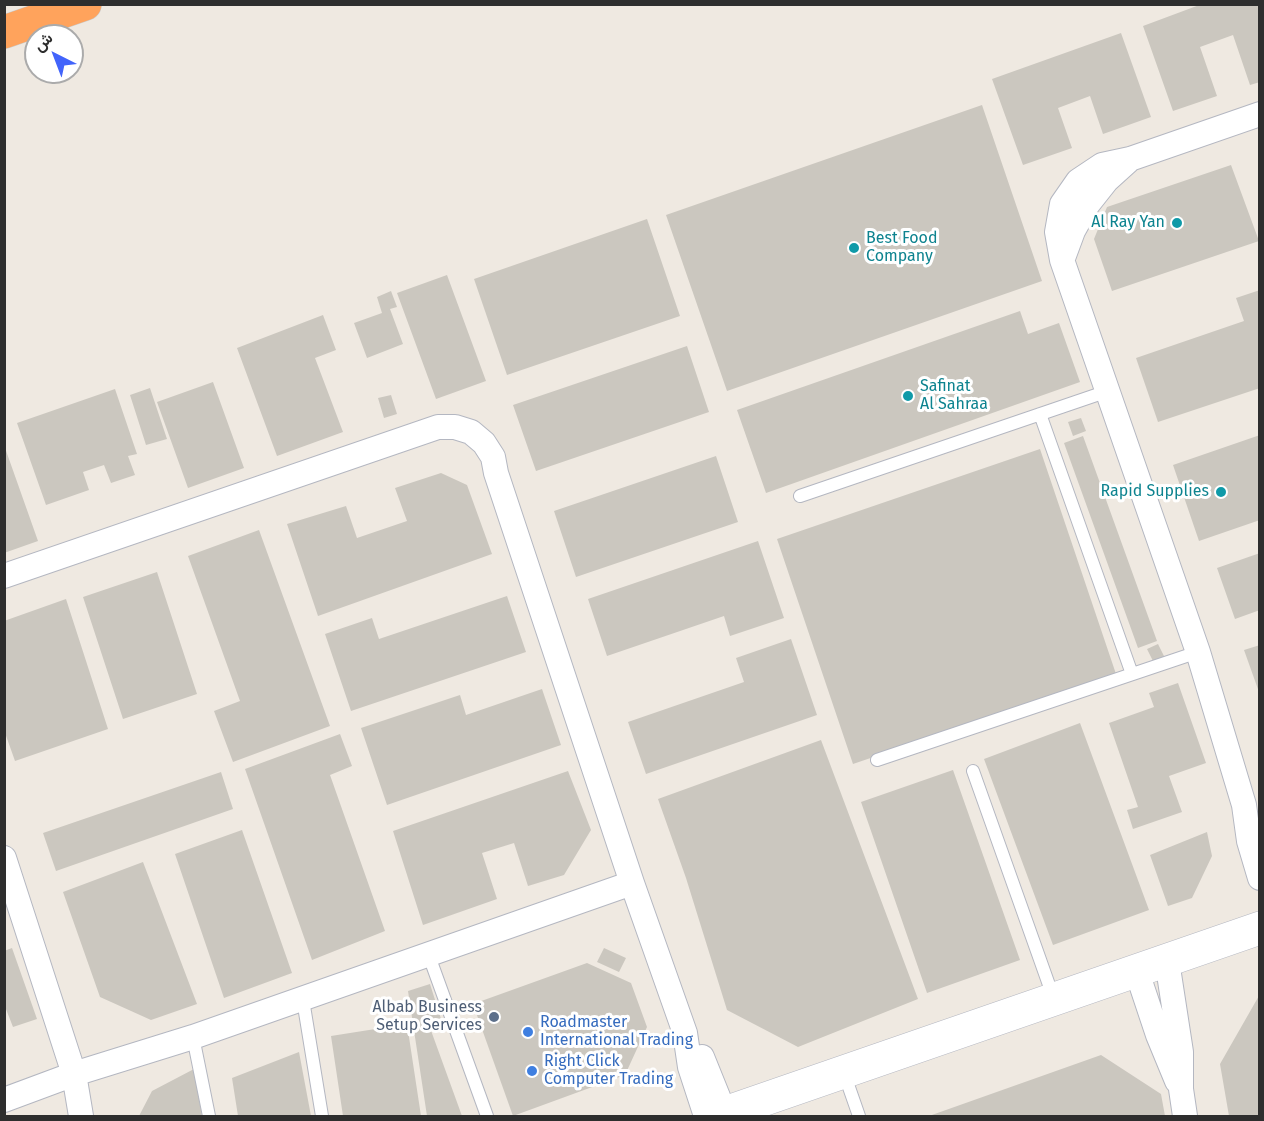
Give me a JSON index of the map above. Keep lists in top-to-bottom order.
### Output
{
  "places": [
    "Al Ray Yan",
    "Best Food Company",
    "Safinat Al Sahraa",
    "Rapid Supplies",
    "Albab Business Setup Services",
    "Roadmaster International Trading",
    "Right Click Computer Trading"
  ],
  "north": "top left"
}
